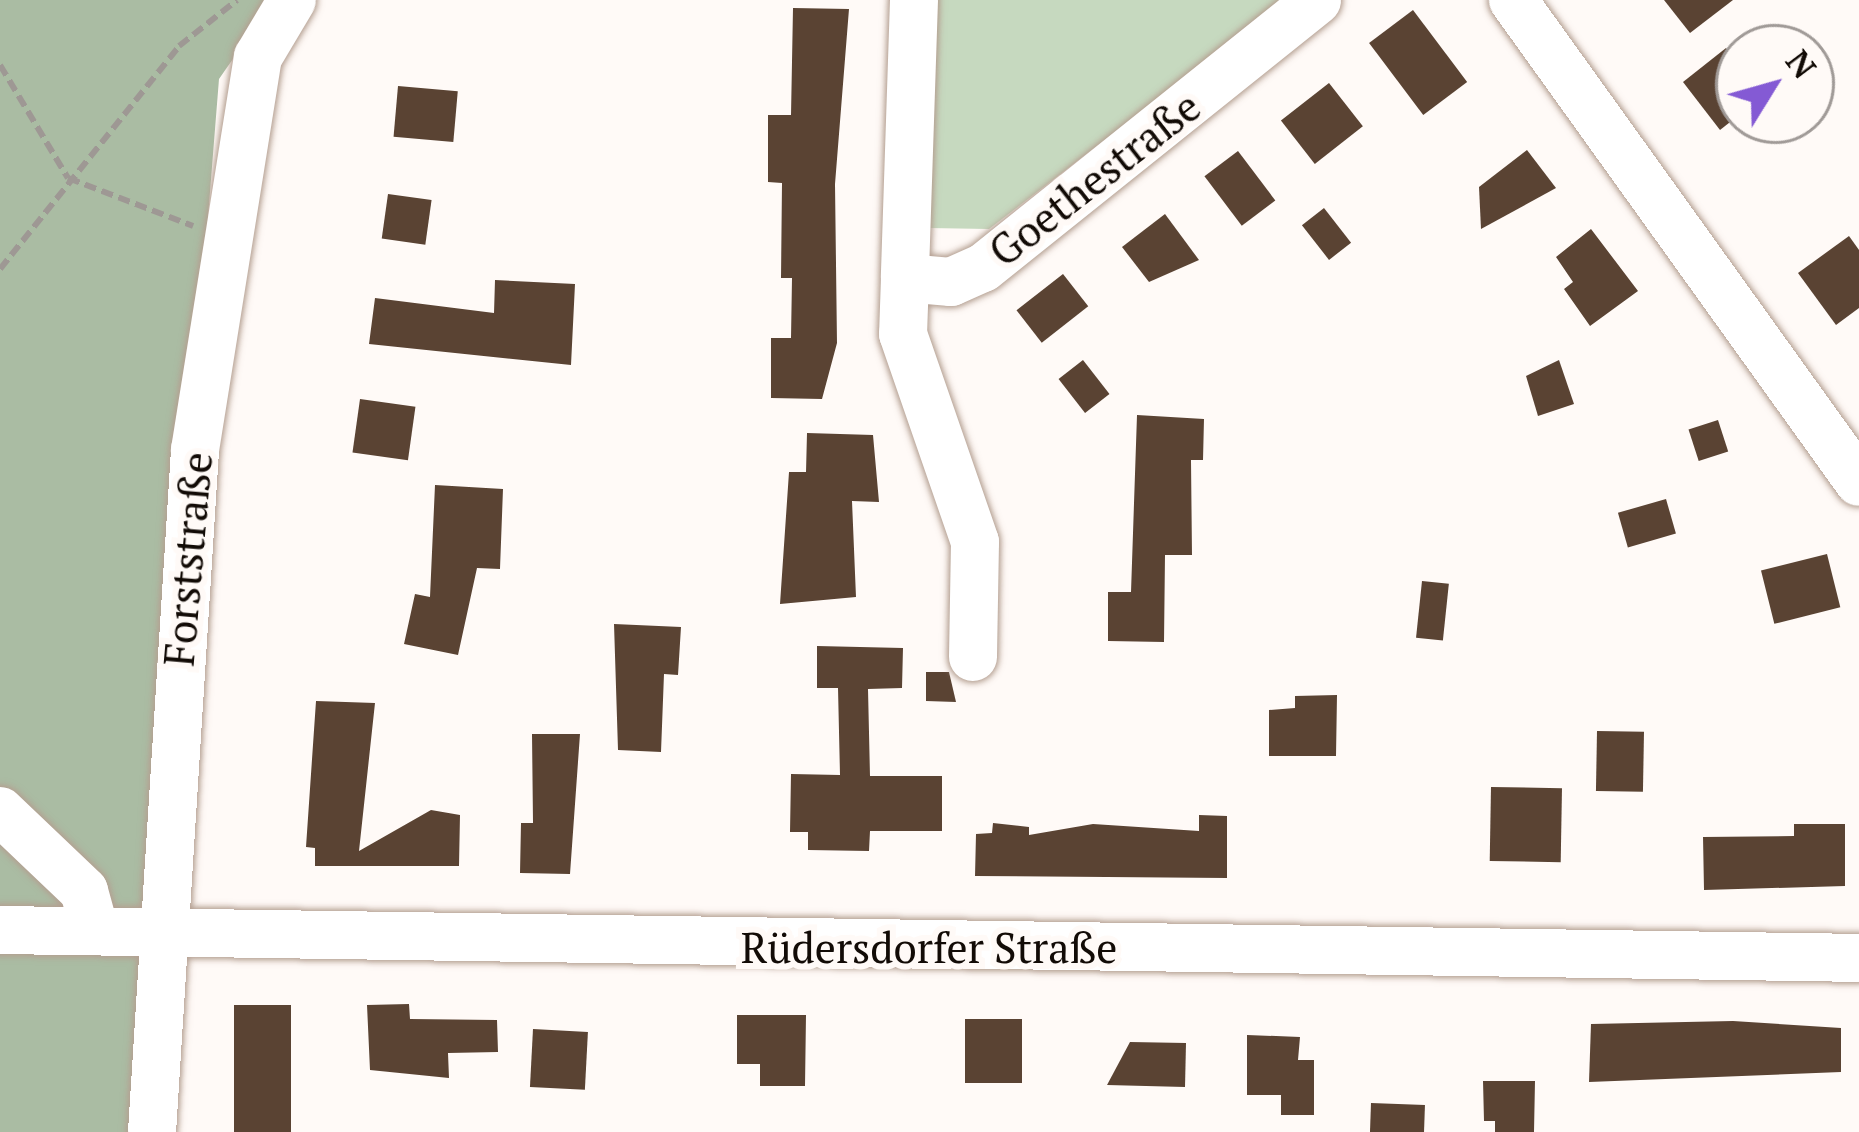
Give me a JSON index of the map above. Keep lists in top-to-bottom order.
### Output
{
  "streets": {
    "street": ["Goethestraße", "Forststraße", "Rüdersdorfer Straße"]
  },
  "crossings": [
    ["Forststraße", "Rüdersdorfer Straße"]
  ],
  "north": "top right"
}
